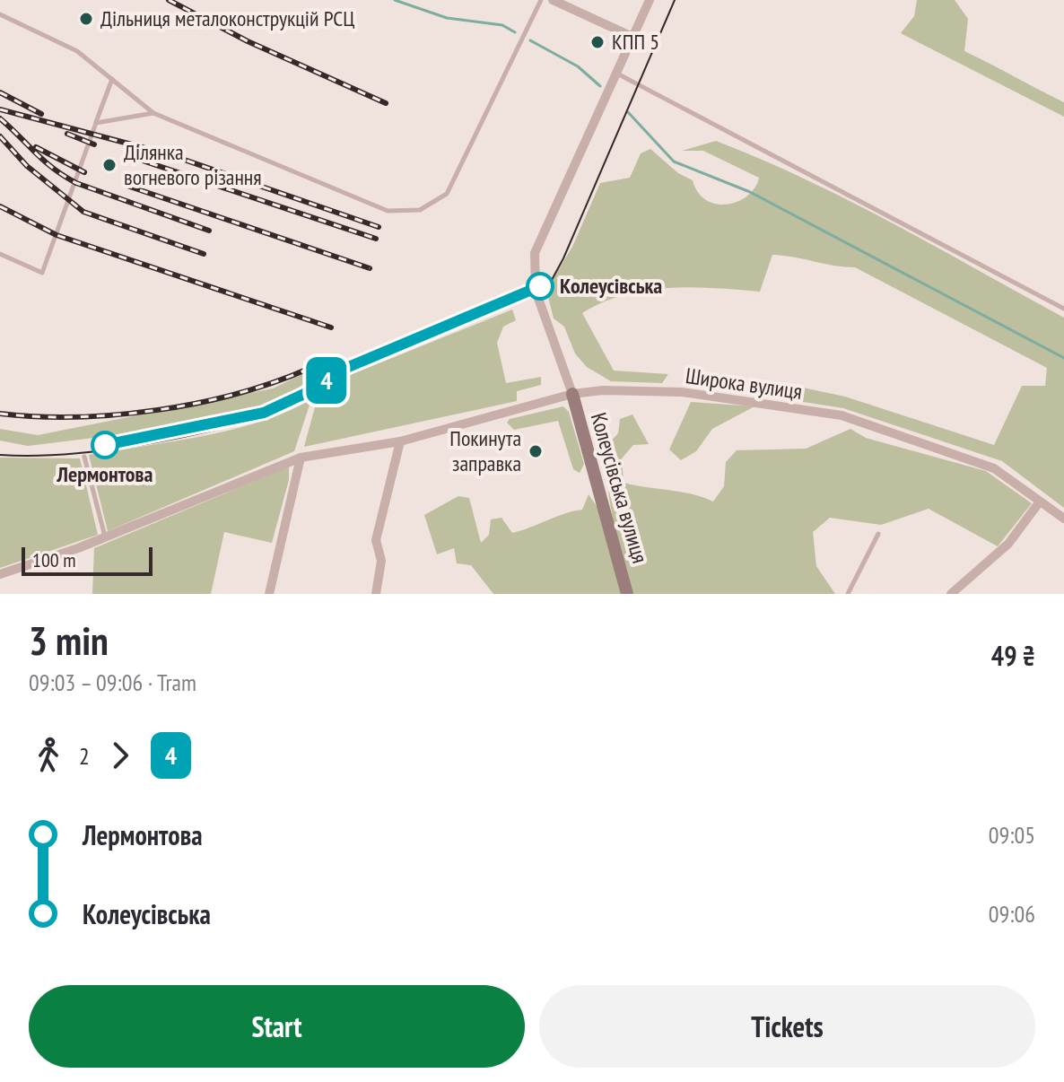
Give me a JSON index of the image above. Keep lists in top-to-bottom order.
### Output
{
  "streets": {
    "street": ["Широка вулиця", "Колеусівська вулиця"]
  },
  "crossings": [
    ["Широка вулиця", "Колеусівська вулиця"]
  ],
  "places": [
    "Дільниця металоконструкцій РСЦ",
    "КПП 5",
    "Ділянка вогневого різання",
    "Колеусівська",
    "Лермонтова",
    "Покинута заправка"
  ],
  "lines": ["tram line 4"],
  "scale_bar": "100 m",
  "page": {
    "on_map": "4",
    "scale": "100 m",
    "heading": ["3 min", "09:03 – 09:06 · Tram", "49 ₴"],
    "legs": ["2", "4"],
    "list": [
      {
        "name": "Лермонтова",
        "value": "09:05"
      },
      {
        "name": "Колеусівська",
        "value": "09:06"
      }
    ],
    "buttons": ["Start", "Tickets"]
  }
}
